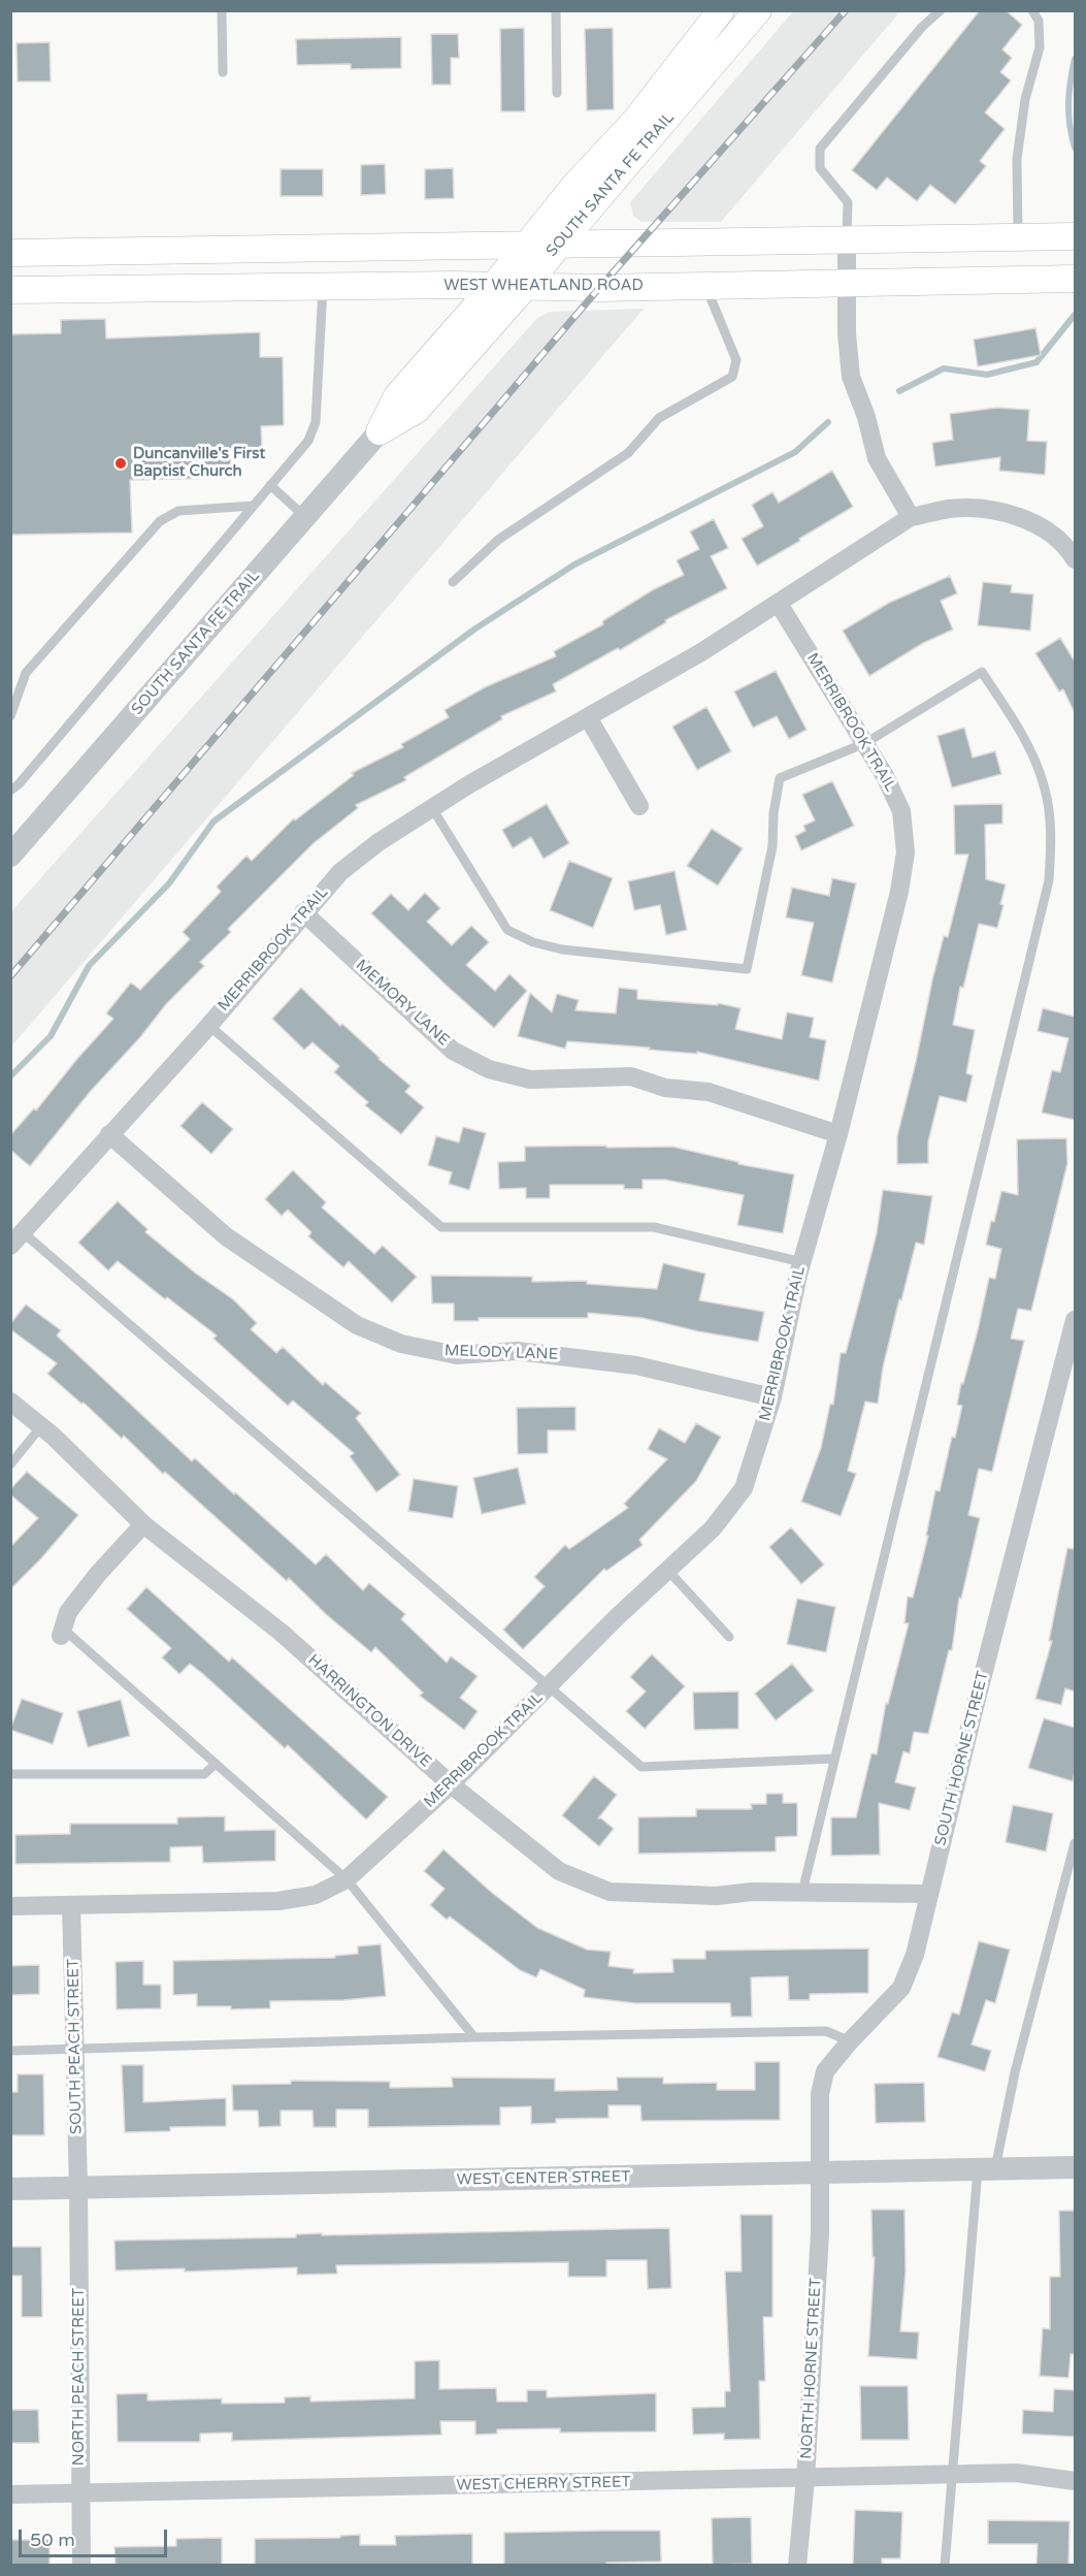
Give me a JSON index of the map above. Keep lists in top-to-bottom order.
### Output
{
  "streets": {
    "main road": ["SOUTH SANTA FE TRAIL", "WEST WHEATLAND ROAD"],
    "street": [
      "MERRIBROOK TRAIL",
      "MEMORY LANE",
      "MELODY LANE",
      "HARRINGTON DRIVE",
      "SOUTH HORNE STREET",
      "SOUTH PEACH STREET",
      "WEST CENTER STREET",
      "NORTH HORNE STREET",
      "NORTH PEACH STREET",
      "WEST CHERRY STREET"
    ]
  },
  "crossings": [
    ["SOUTH SANTA FE TRAIL", "WEST WHEATLAND ROAD"],
    ["MERRIBROOK TRAIL", "MEMORY LANE"],
    ["MERRIBROOK TRAIL", "MELODY LANE"],
    ["MERRIBROOK TRAIL", "HARRINGTON DRIVE"],
    ["MERRIBROOK TRAIL", "SOUTH PEACH STREET"],
    ["HARRINGTON DRIVE", "SOUTH HORNE STREET"],
    ["SOUTH HORNE STREET", "WEST CENTER STREET"],
    ["SOUTH HORNE STREET", "NORTH HORNE STREET"],
    ["SOUTH PEACH STREET", "WEST CENTER STREET"],
    ["SOUTH PEACH STREET", "NORTH PEACH STREET"],
    ["WEST CENTER STREET", "NORTH HORNE STREET"],
    ["WEST CENTER STREET", "NORTH PEACH STREET"],
    ["NORTH HORNE STREET", "WEST CHERRY STREET"],
    ["NORTH PEACH STREET", "WEST CHERRY STREET"]
  ],
  "places": ["Duncanville's First Baptist Church"],
  "scale_bar": "50 m"
}
